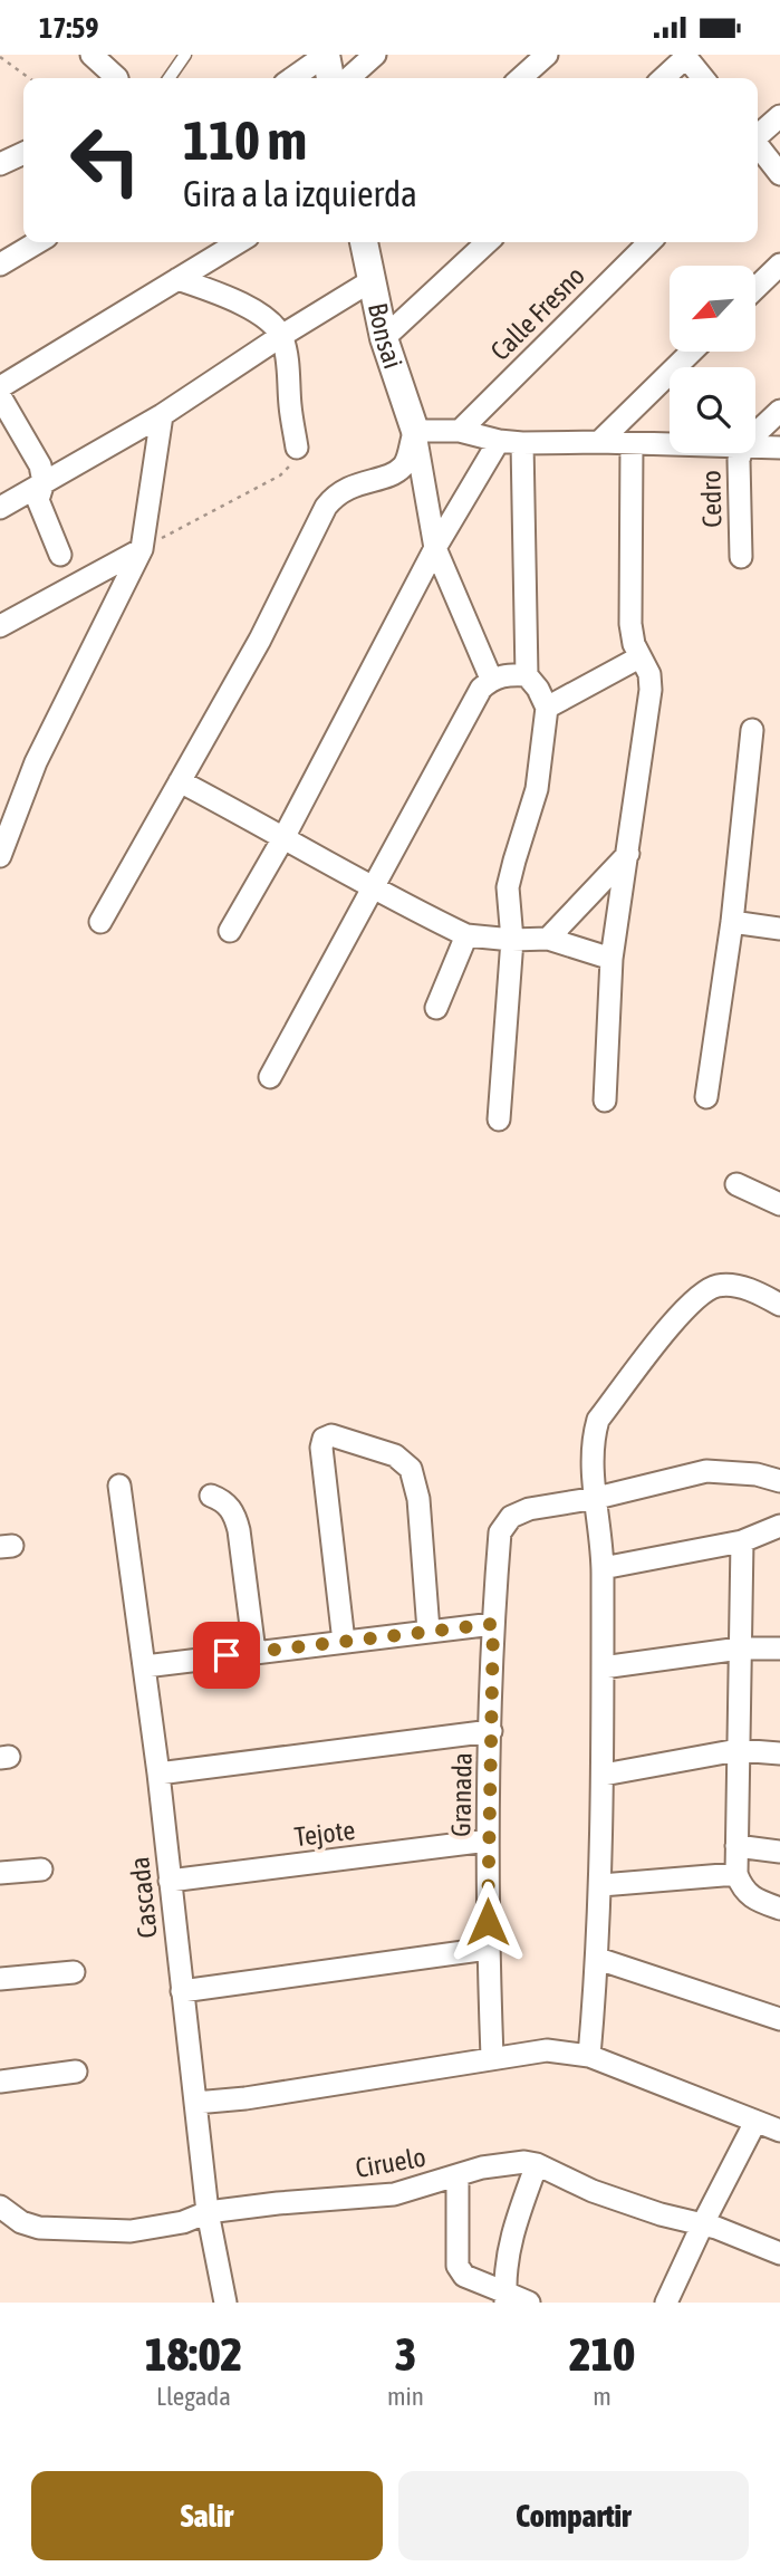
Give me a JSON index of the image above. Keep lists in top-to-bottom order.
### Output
{
  "streets": {
    "street": [
      "Calle Fresno",
      "Bonsai",
      "Cedro",
      "Granada",
      "Tejote",
      "Cascada",
      "Ciruelo"
    ]
  },
  "crossings": [
    ["Granada", "Tejote"],
    ["Tejote", "Cascada"],
    ["Cascada", "Ciruelo"]
  ],
  "north": "bottom left",
  "page": {
    "status": "17:59",
    "turn": ["110 m", "Gira a la izquierda"],
    "eta": [
      "18:02",
      "Llegada",
      "3",
      "min",
      "210",
      "m"
    ],
    "buttons": ["Salir", "Compartir"]
  }
}
